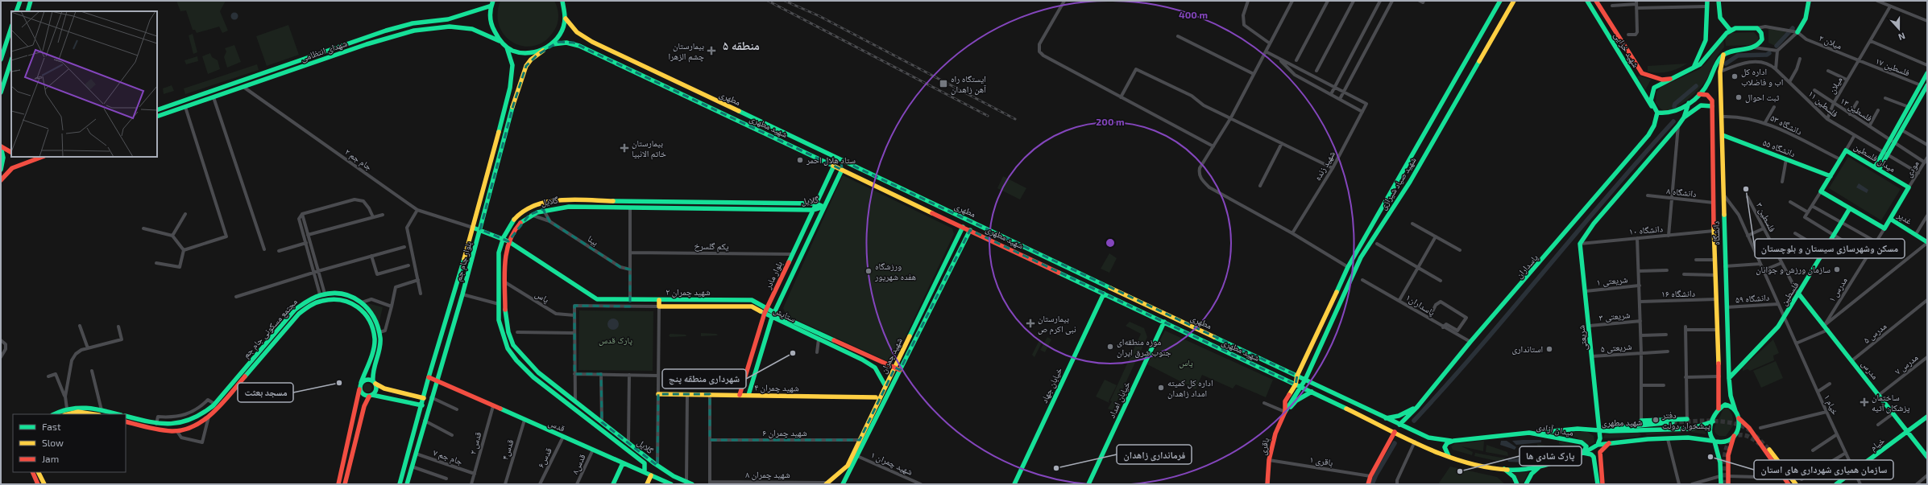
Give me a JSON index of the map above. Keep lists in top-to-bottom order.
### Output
{
  "streets": {
    "street": [
      "میلان ۲",
      "شهید خزایی",
      "شهدای انتظامی",
      "فلسطین ۱۷",
      "میلان",
      "مطهری",
      "فلسطین ۱۱",
      "فلسطین ۱۳",
      "دانشگاه ۵۳",
      "شهید مطهری",
      "دانشگاه ۵۵",
      "میدان فلسطین",
      "جام جم ۲",
      "شهید زنده",
      "مودی",
      "شهید صیاد شیرازی",
      "دانشگاه ۸",
      "گلایل",
      "فلسطین ۳",
      "غدیر",
      "دانشگاه ۱۰",
      "دانشگاه",
      "بینا",
      "یکم گلسرخ",
      "بلوار جام جم",
      "پاسداران",
      "بلوار مادر",
      "شریعتی ۱",
      "مدرس ۱",
      "شهید چمران ۲",
      "دانشگاه ۱۶",
      "فلسطین",
      "یاس",
      "دانشگاه ۵۹",
      "پاسداران۱",
      "ستایش",
      "شریعتی ۳",
      "مجتمع مسکونی جام جم",
      "مدرس ۵",
      "شریعتی",
      "شریعتی ۵",
      "شهید چمران",
      "مدرس ۷",
      "مدرس",
      "خیابان جهاد",
      "شهید چمران ۴",
      "خیابان امداد",
      "خیام ۱",
      "قدس",
      "میدان آزادی",
      "شهید چمران ۶",
      "قدس ۲",
      "خیام",
      "باقری",
      "قدس۴",
      "جام جم ۷",
      "قدس۶",
      "باقری ۱",
      "شهید چمران ۱",
      "قدس۸",
      "شهید چمران ۸"
    ]
  },
  "crossings": [
    ["میلان ۲", "فلسطین ۱۷"],
    ["میلان ۲", "میلان"],
    ["شهید خزایی", "پاسداران"],
    ["شهدای انتظامی", "جام جم ۲"],
    ["فلسطین ۱۷", "میلان"],
    ["میلان", "فلسطین ۱۱"],
    ["میلان", "فلسطین ۱۳"],
    ["مطهری", "شهید صیاد شیرازی"],
    ["مطهری", "پاسداران"],
    ["مطهری", "خیابان امداد"],
    ["فلسطین ۱۱", "مودی"],
    ["فلسطین ۱۱", "دانشگاه"],
    ["فلسطین ۱۳", "مودی"],
    ["دانشگاه ۵۳", "میدان فلسطین"],
    ["دانشگاه ۵۳", "دانشگاه"],
    ["شهید مطهری", "شهید صیاد شیرازی"],
    ["شهید مطهری", "دانشگاه"],
    ["شهید مطهری", "بلوار جام جم"],
    ["شهید مطهری", "پاسداران"],
    ["شهید مطهری", "بلوار مادر"],
    ["شهید مطهری", "شریعتی"],
    ["شهید مطهری", "شهید چمران"],
    ["شهید مطهری", "خیابان جهاد"],
    ["شهید مطهری", "خیابان امداد"],
    ["شهید مطهری", "میدان آزادی"],
    ["شهید مطهری", "باقری"],
    ["دانشگاه ۵۵", "میدان فلسطین"],
    ["دانشگاه ۵۵", "دانشگاه"],
    ["میدان فلسطین", "مودی"],
    ["جام جم ۲", "بلوار جام جم"],
    ["جام جم ۲", "شهید چمران ۲"],
    ["شهید صیاد شیرازی", "باقری"],
    ["دانشگاه ۸", "دانشگاه"],
    ["گلایل", "بلوار مادر"],
    ["گلایل", "شهید چمران ۲"],
    ["گلایل", "یاس"],
    ["گلایل", "قدس"],
    ["فلسطین ۳", "فلسطین"],
    ["فلسطین ۳", "مدرس"],
    ["دانشگاه ۱۰", "دانشگاه"],
    ["دانشگاه ۱۰", "شریعتی"],
    ["دانشگاه", "دانشگاه ۱۶"],
    ["دانشگاه", "فلسطین"],
    ["دانشگاه", "دانشگاه ۵۹"],
    ["دانشگاه", "خیام ۱"],
    ["یکم گلسرخ", "بلوار مادر"],
    ["بلوار جام جم", "شهید چمران ۲"],
    ["بلوار جام جم", "قدس"],
    ["بلوار جام جم", "جام جم ۷"],
    ["پاسداران", "پاسداران۱"],
    ["بلوار مادر", "شهید چمران ۲"],
    ["بلوار مادر", "ستایش"],
    ["بلوار مادر", "شهید چمران ۴"],
    ["شریعتی ۱", "شریعتی"],
    ["مدرس ۱", "مدرس"],
    ["شهید چمران ۲", "شهید چمران"],
    ["فلسطین", "مدرس"],
    ["فلسطین", "خیام ۱"],
    ["دانشگاه ۵۹", "خیام ۱"],
    ["ستایش", "شهید چمران"],
    ["شریعتی ۳", "شریعتی"],
    ["مدرس ۵", "مدرس"],
    ["شریعتی", "شریعتی ۵"],
    ["شهید چمران", "شهید چمران ۶"],
    ["شهید چمران", "شهید چمران ۱"],
    ["شهید چمران", "شهید چمران ۸"],
    ["مدرس ۷", "مدرس"],
    ["مدرس", "خیام"],
    ["خیام ۱", "خیام"],
    ["قدس", "قدس ۲"],
    ["قدس", "قدس۴"],
    ["قدس", "قدس۶"],
    ["قدس", "قدس۸"],
    ["قدس ۲", "جام جم ۷"],
    ["باقری", "باقری ۱"]
  ],
  "districts": ["منطقه ۵"],
  "parks": ["پارک قدس", "یاس"],
  "places": {
    "health": [
      "بیمارستان چشم الزهرا",
      "بیمارستان خاتم الانبیا",
      "بیمارستان نبی اکرم ص",
      "ساختمان پزشکان آتیه"
    ],
    "other": [
      "اداره کل اب و فاضلاب",
      "ثبت احوال",
      "ستاد هلال احمر",
      "مسکن وشهرسازی سیستان و بلوچستان",
      "سازمان ورزش و جوانان",
      "ورزشگاه هفده شهریور",
      "موزه منطقه‌ای جنوب شرق ایران",
      "استانداری",
      "شهرداری منطقه پنج",
      "مسجد بعثت",
      "اداره کل کمیته امداد زاهدان",
      "دفتر پیشخوان دولت",
      "سازمان همیاری شهرداری های استان",
      "فرمانداری زاهدان",
      "پارک شادی ها"
    ],
    "transit": ["ایستگاه راه آهن زاهدان"]
  },
  "legend": ["Fast", "Slow", "Jam"],
  "north": "bottom",
  "rings": ["400 m", "200 m"]
}
